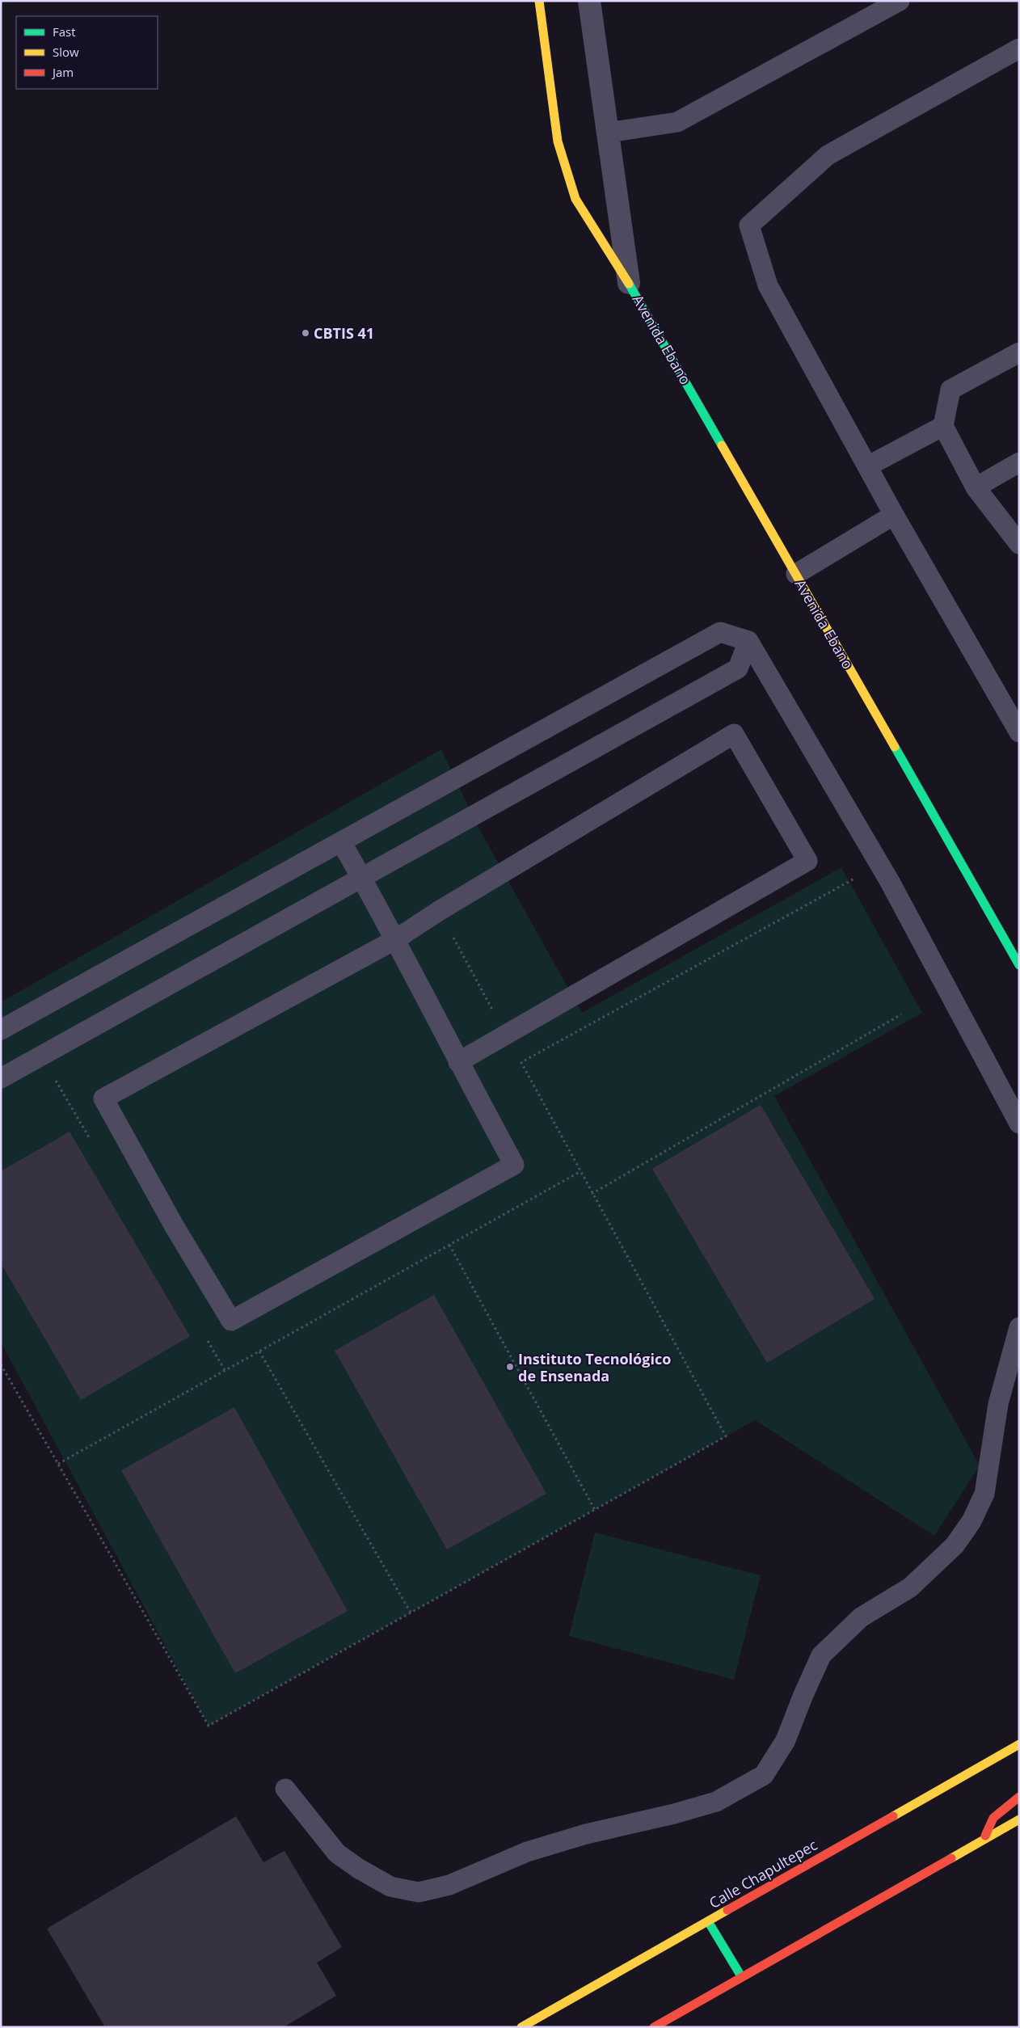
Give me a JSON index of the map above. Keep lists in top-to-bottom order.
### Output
{
  "streets": {
    "main road": ["Avenida Ebano", "Calle Chapultepec"]
  },
  "places": ["CBTIS 41", "Instituto Tecnológico de Ensenada"],
  "legend": ["Fast", "Slow", "Jam"]
}
